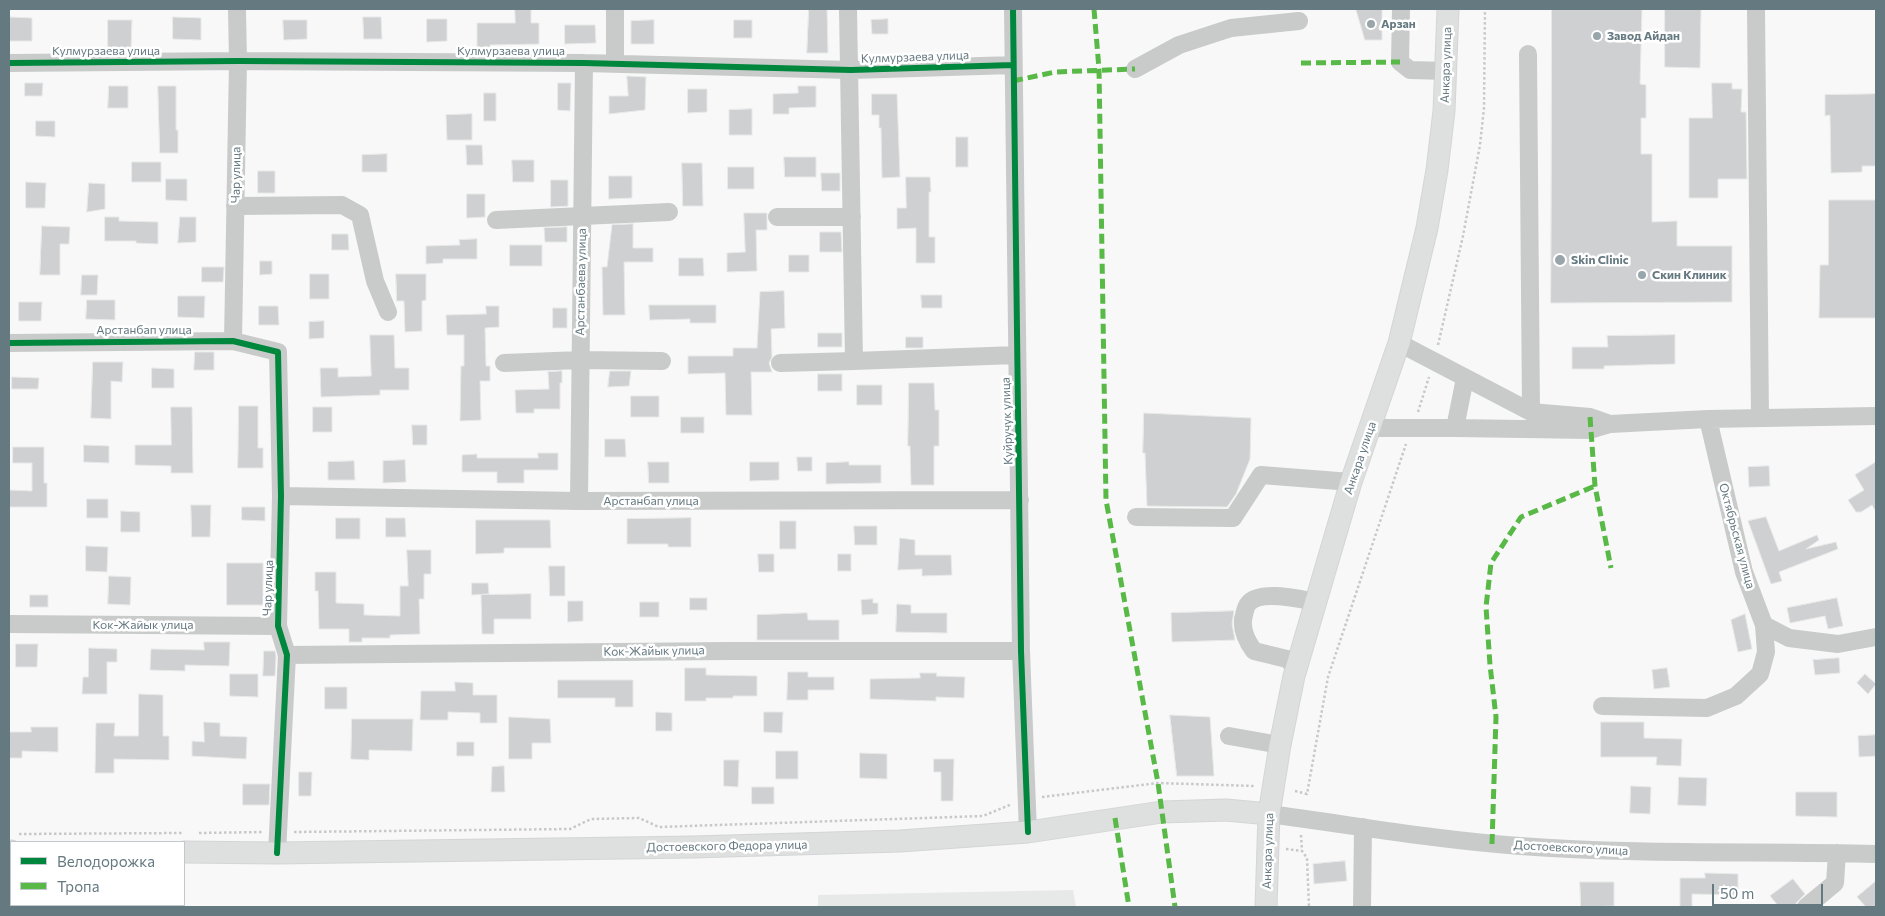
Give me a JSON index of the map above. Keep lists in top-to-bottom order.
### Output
{
  "streets": {
    "main road": ["Анкара улица", "Достоевского Федора улица"],
    "street": [
      "Кулмурзаева улица",
      "Чар улица",
      "Арстанбаева улица",
      "Арстанбап улица",
      "Куйручук улица",
      "Октябрьская улица",
      "Кок-Жайык улица",
      "Достоевского улица"
    ]
  },
  "crossings": [
    ["Кулмурзаева улица", "Чар улица"],
    ["Кулмурзаева улица", "Арстанбаева улица"],
    ["Кулмурзаева улица", "Куйручук улица"],
    ["Анкара улица", "Достоевского Федора улица"],
    ["Анкара улица", "Достоевского улица"],
    ["Чар улица", "Арстанбап улица"],
    ["Чар улица", "Кок-Жайык улица"],
    ["Чар улица", "Достоевского Федора улица"],
    ["Арстанбаева улица", "Арстанбап улица"],
    ["Арстанбап улица", "Куйручук улица"],
    ["Куйручук улица", "Кок-Жайык улица"],
    ["Куйручук улица", "Достоевского Федора улица"],
    ["Достоевского Федора улица", "Достоевского улица"]
  ],
  "places": [
    "Арзан",
    "Завод Айдан",
    "Skin Clinic",
    "Скин Клиник"
  ],
  "legend": ["Велодорожка", "Тропа"],
  "scale_bar": "50 m"
}
